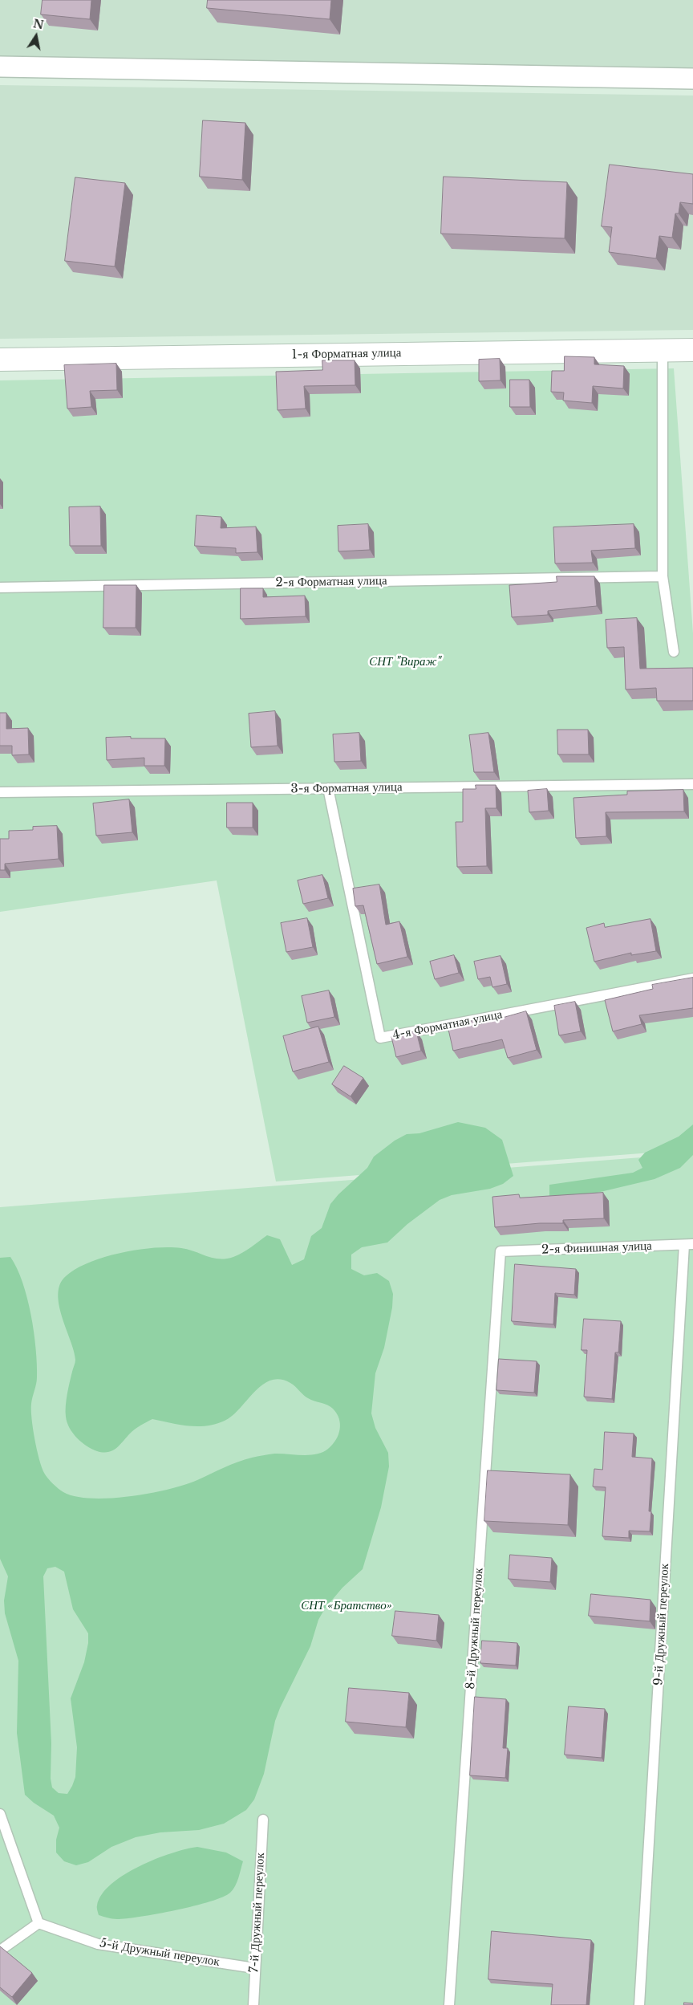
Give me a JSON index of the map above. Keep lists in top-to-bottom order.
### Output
{
  "streets": {
    "street": ["1-я Форматная улица"],
    "lane": [
      "2-я Форматная улица",
      "3-я Форматная улица",
      "4-я Форматная улица",
      "2-я Финишная улица",
      "9-й Дружный переулок",
      "8-й Дружный переулок",
      "7-й Дружный переулок",
      "5-й Дружный переулок"
    ]
  },
  "crossings": [
    ["3-я Форматная улица", "4-я Форматная улица"],
    ["2-я Финишная улица", "9-й Дружный переулок"],
    ["2-я Финишная улица", "8-й Дружный переулок"],
    ["7-й Дружный переулок", "5-й Дружный переулок"]
  ],
  "parks": ["СНТ \"Вираж\"", "СНТ «Братство»"],
  "north": "top"
}
